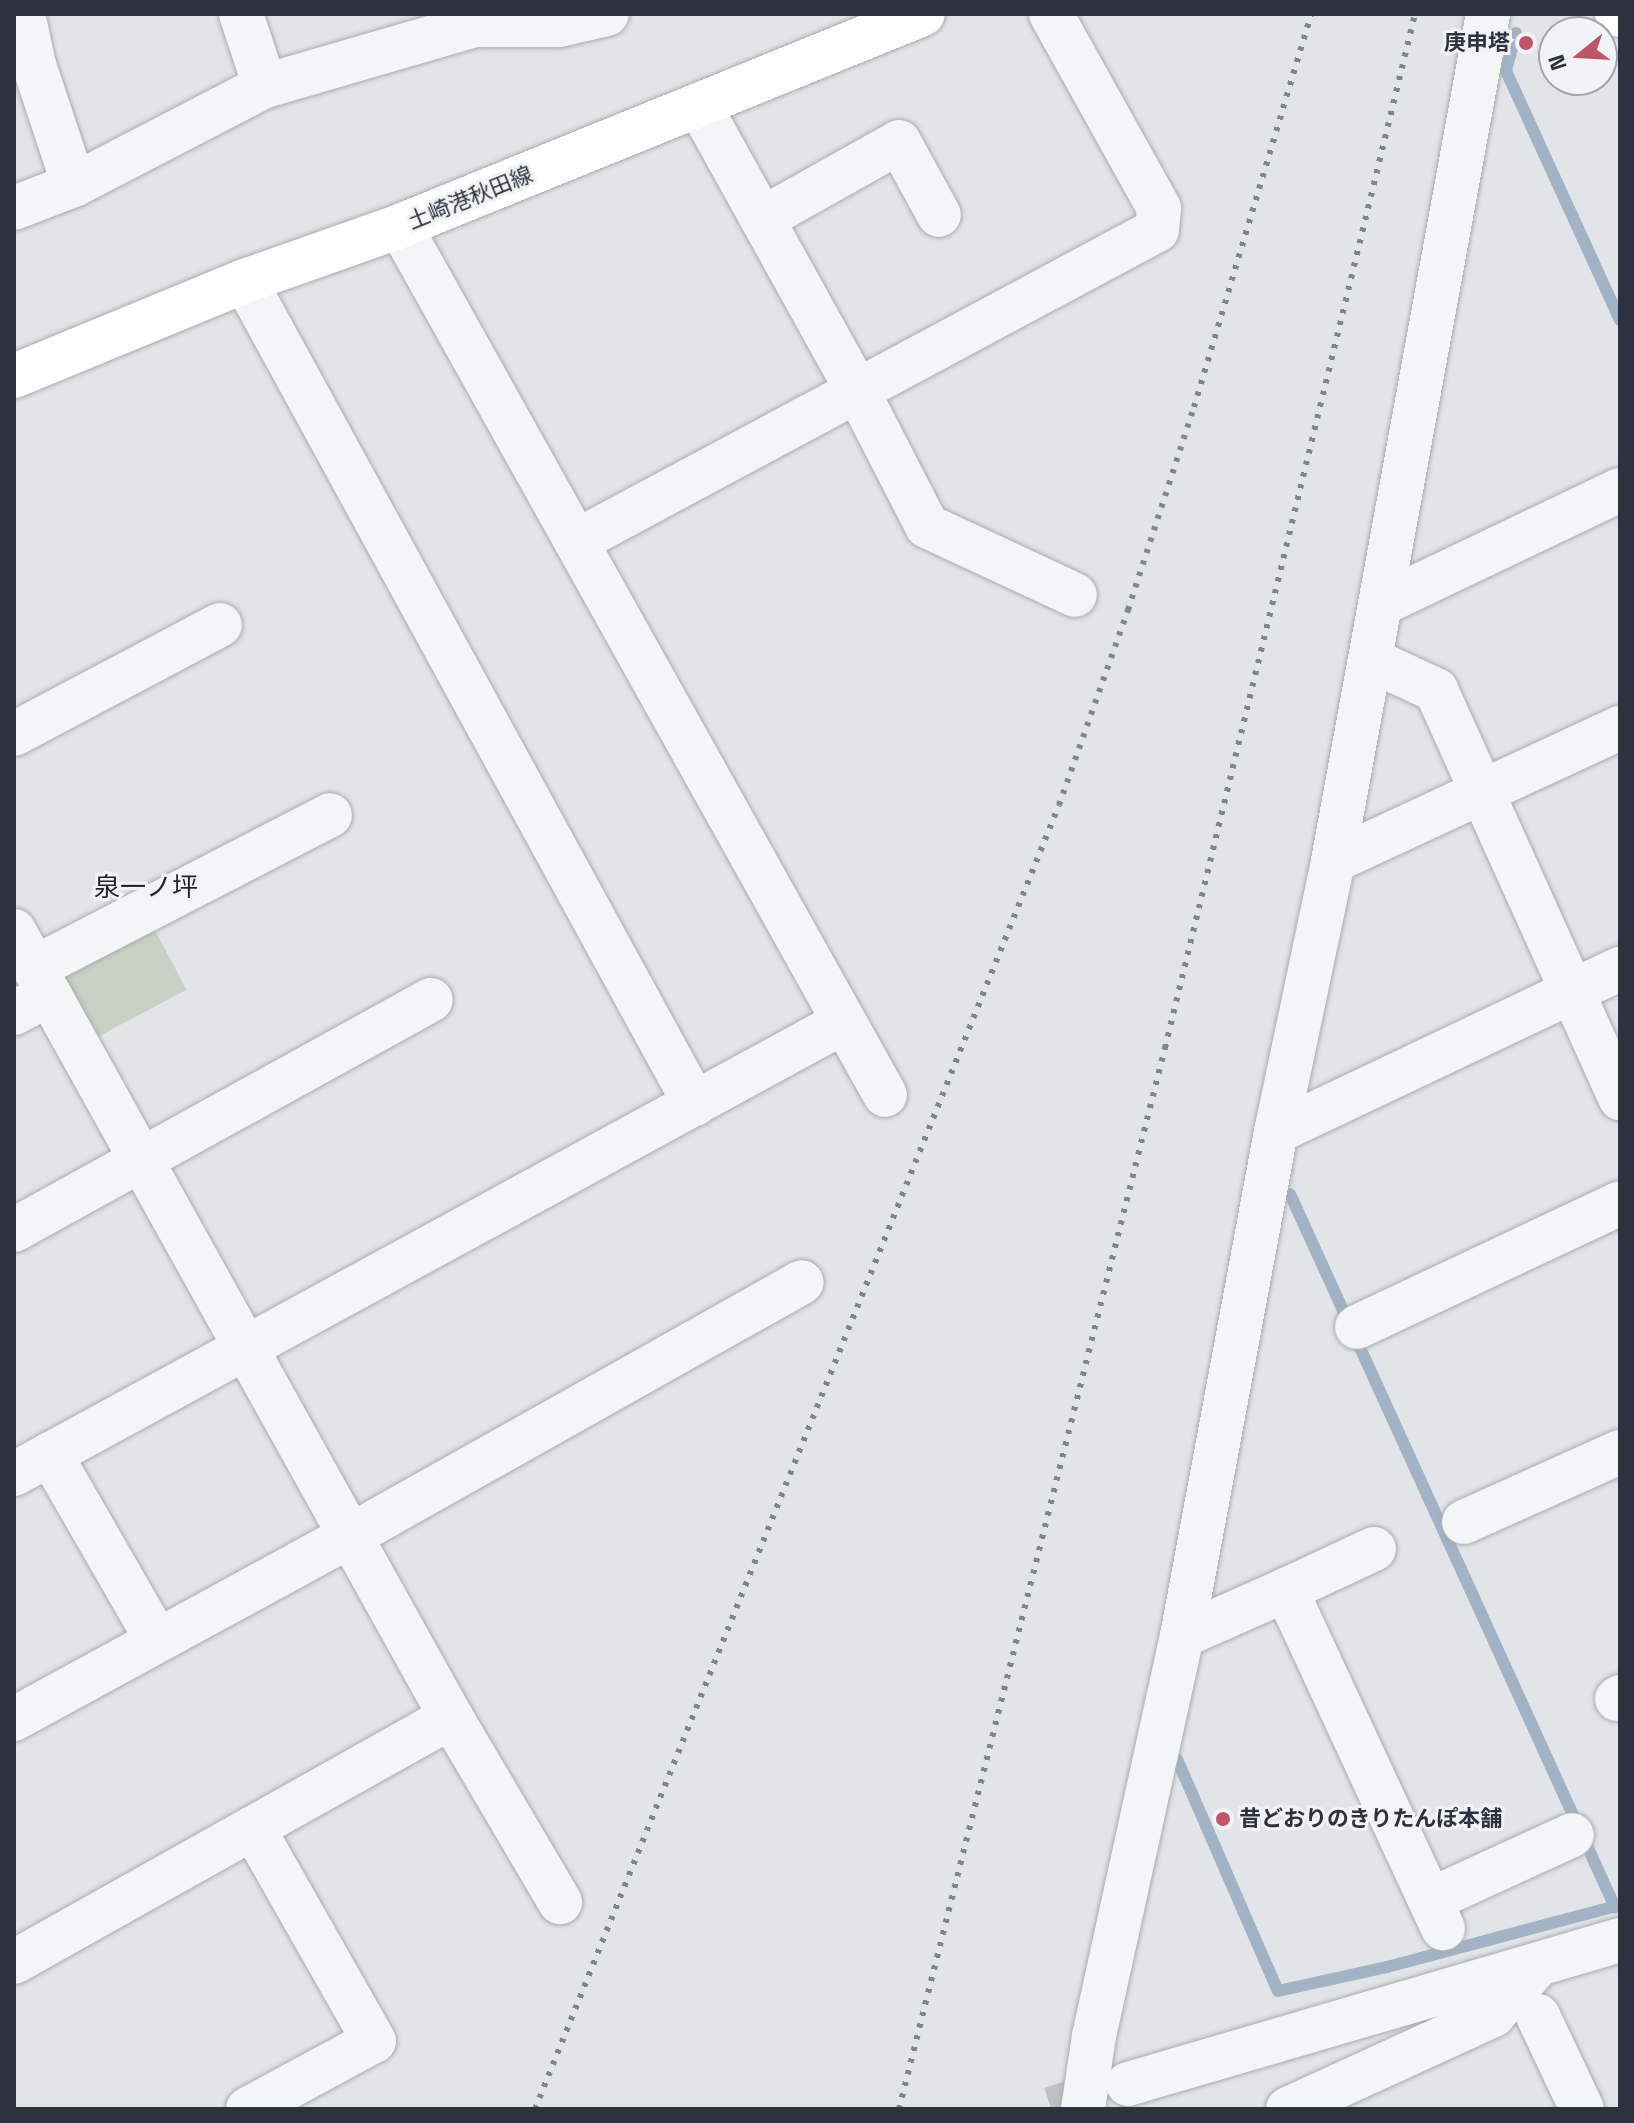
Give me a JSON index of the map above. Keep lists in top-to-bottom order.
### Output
{
  "streets": {
    "main road": ["土崎港秋田線"]
  },
  "districts": ["泉一ノ坪"],
  "places": ["庚申塔", "昔どおりのきりたんぽ本舗"],
  "north": "left"
}
